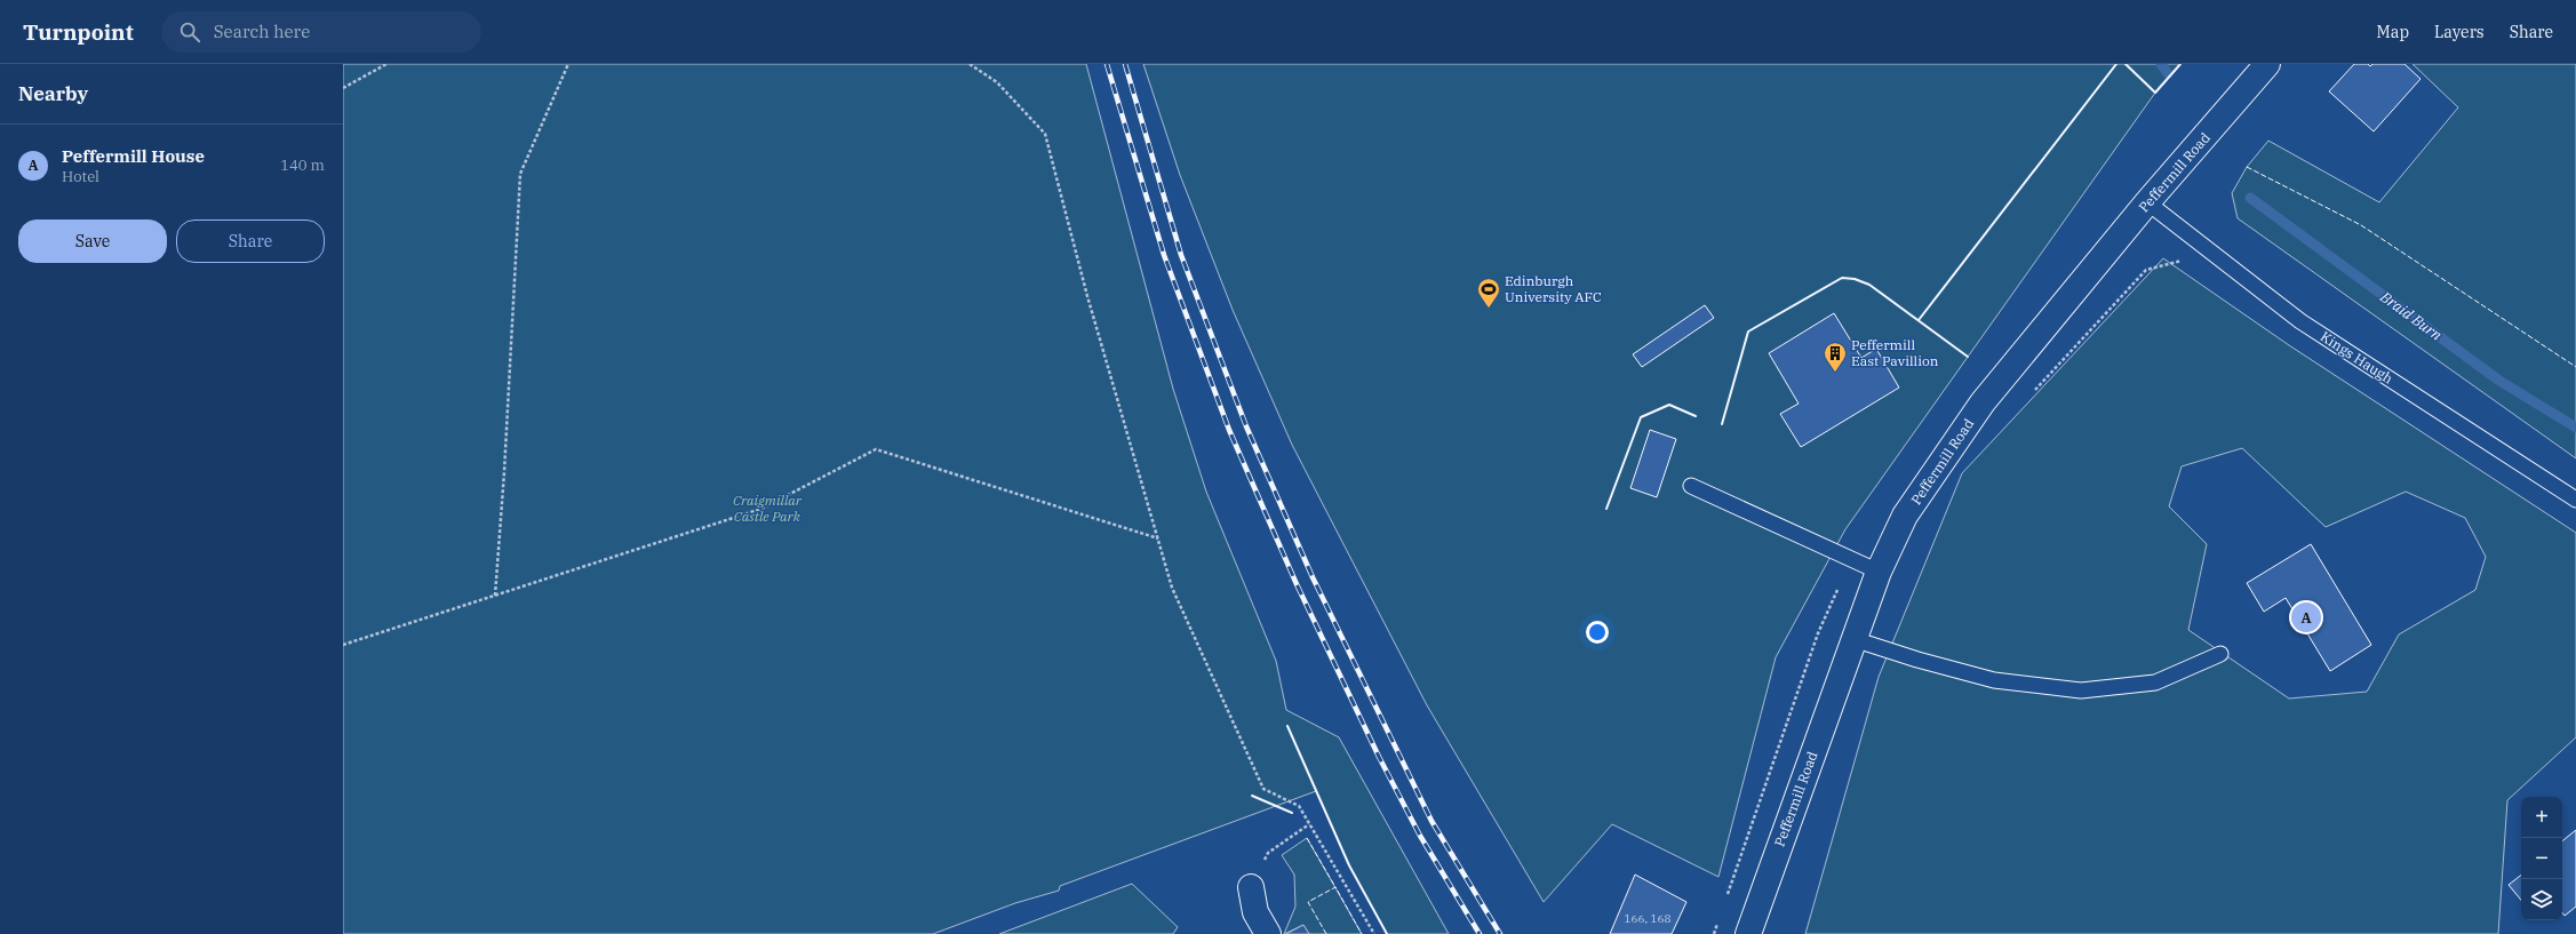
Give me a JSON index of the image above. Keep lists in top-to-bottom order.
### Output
{
  "streets": {
    "main road": ["Peffermill Road"],
    "lane": ["Kings Haugh"]
  },
  "crossings": [
    ["Peffermill Road", "Kings Haugh"]
  ],
  "water": ["Braid Burn"],
  "parks": ["Craigmillar Castle Park"],
  "places": {
    "sports": ["Edinburgh University AFC"],
    "building": ["Peffermill East Pavillion"]
  },
  "house_numbers": ["166, 168"],
  "page": {
    "header": "Turnpoint",
    "search": "Search here",
    "nav": ["Map", "Layers", "Share"],
    "heading": "Nearby",
    "list": [
      {
        "mark": "A",
        "name": "Peffermill House",
        "note": "Hotel",
        "value": "140 m"
      }
    ],
    "buttons": ["Save", "Share"],
    "pins": "A",
    "map_buttons": ["+", "−"]
  }
}
